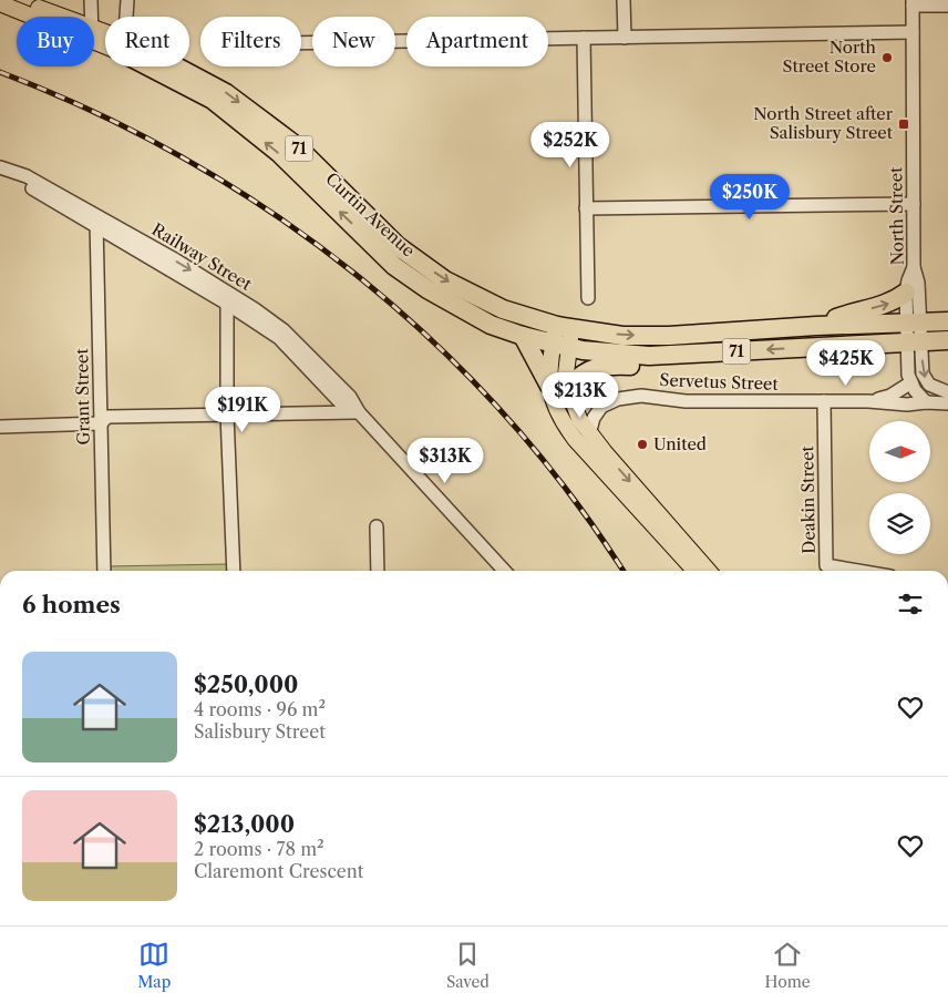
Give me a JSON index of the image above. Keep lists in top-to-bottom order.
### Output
{
  "streets": {
    "highway": ["71", "Curtin Avenue"],
    "street": [
      "North Street",
      "Railway Street",
      "Servetus Street",
      "Grant Street",
      "Deakin Street"
    ]
  },
  "crossings": [
    ["71", "Curtin Avenue"],
    ["71", "North Street"],
    ["Railway Street", "Grant Street"],
    ["Servetus Street", "Deakin Street"]
  ],
  "places": {
    "other": ["North Street Store", "United"],
    "transit": ["North Street after Salisbury Street"]
  },
  "north": "right",
  "page": {
    "chip": [
      "Buy",
      "Rent",
      "Filters",
      "New",
      "Apartment"
    ],
    "price": [
      "$252K",
      "$250K",
      "$425K",
      "$213K",
      "$191K",
      "$313K"
    ],
    "heading": "6 homes",
    "list": [
      {
        "name": "$250,000",
        "note": "4 rooms · 96 m² · Salisbury Street"
      },
      {
        "name": "$213,000",
        "note": "2 rooms · 78 m² · Claremont Crescent"
      }
    ],
    "tabs": ["Map", "Saved", "Home"]
  }
}
